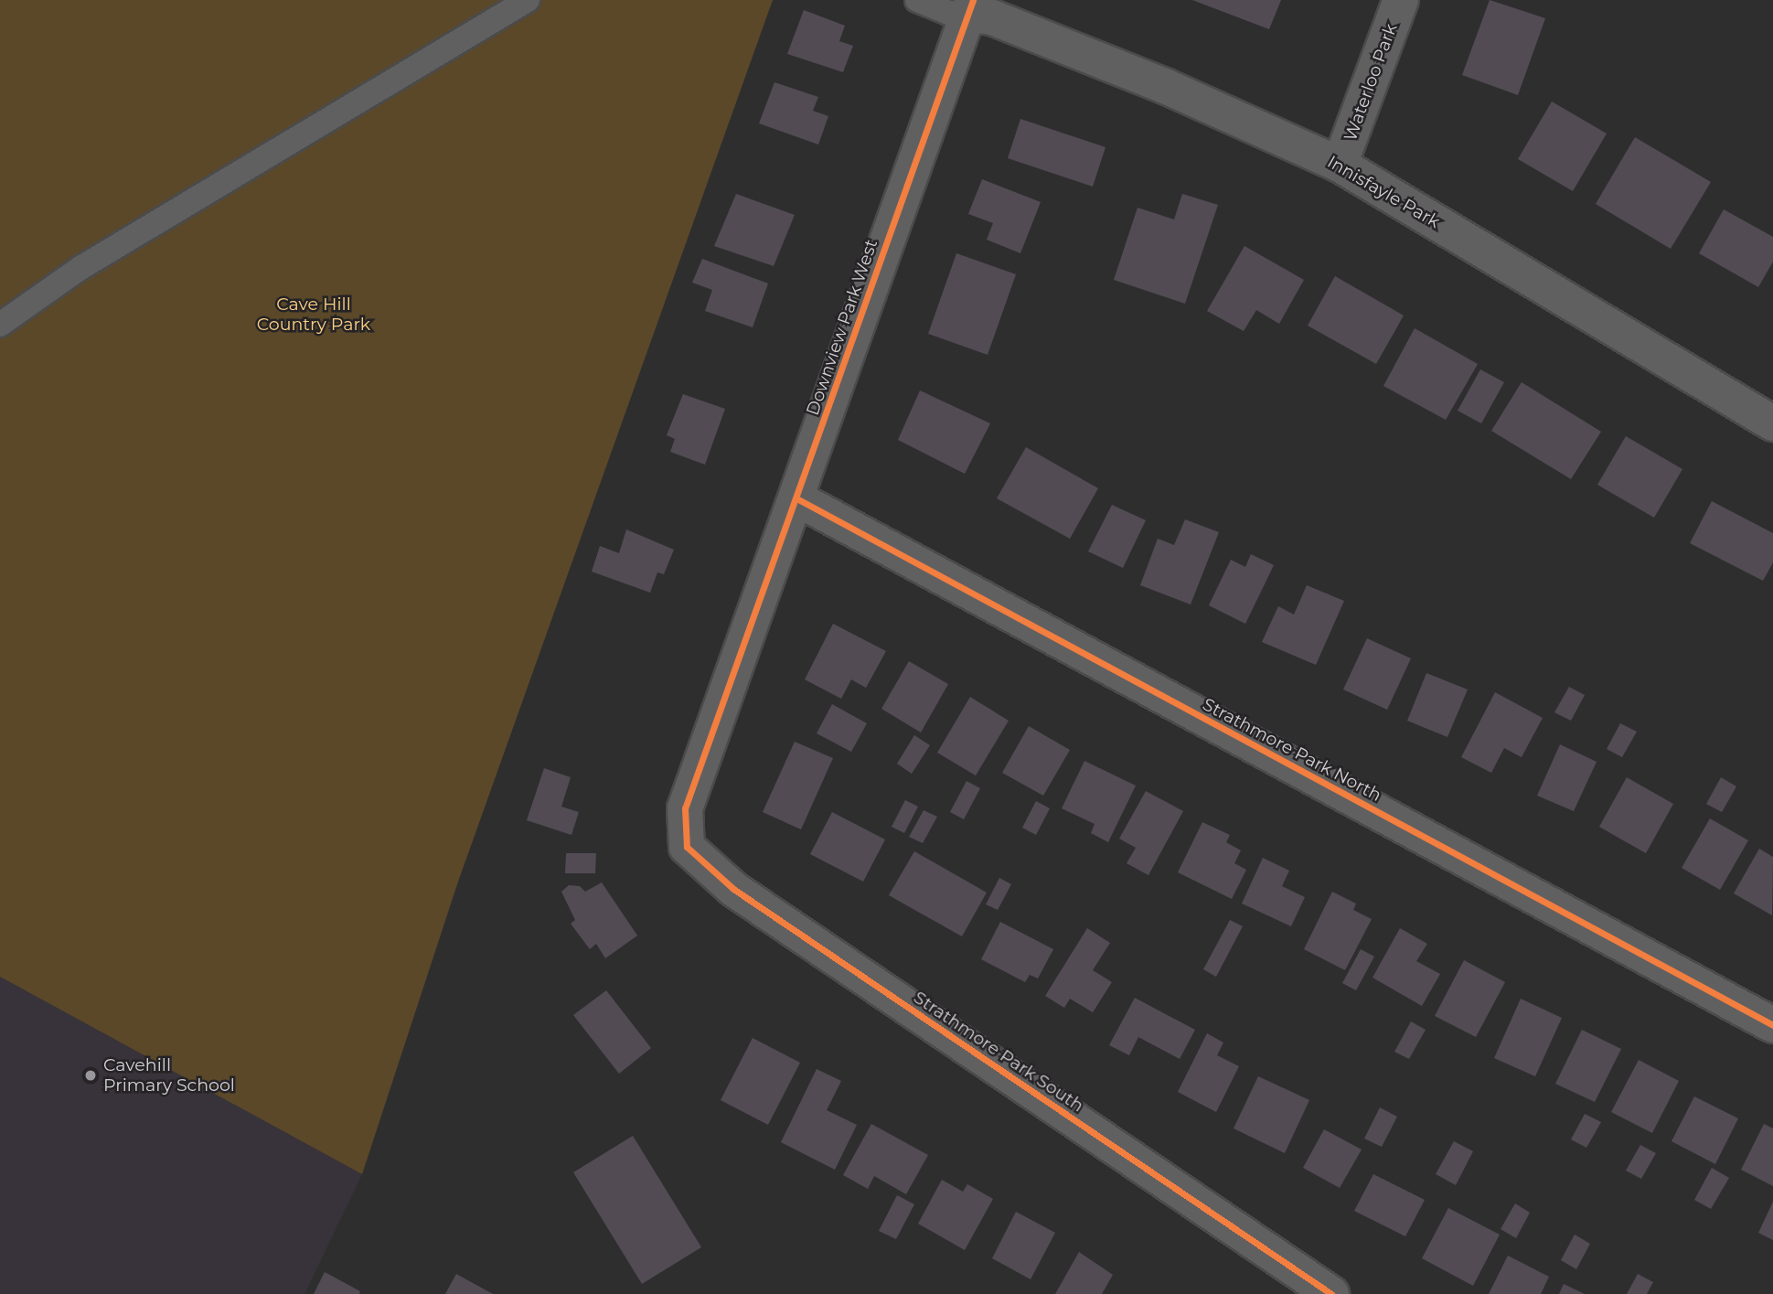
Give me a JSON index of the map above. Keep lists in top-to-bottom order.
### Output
{
  "streets": {
    "street": [
      "Waterloo Park",
      "Innisfayle Park",
      "Downview Park West",
      "Strathmore Park North",
      "Strathmore Park South"
    ]
  },
  "crossings": [
    ["Waterloo Park", "Innisfayle Park"],
    ["Innisfayle Park", "Downview Park West"],
    ["Downview Park West", "Strathmore Park North"],
    ["Downview Park West", "Strathmore Park South"]
  ],
  "parks": ["Cave Hill Country Park"],
  "places": ["Cavehill Primary School"]
}
